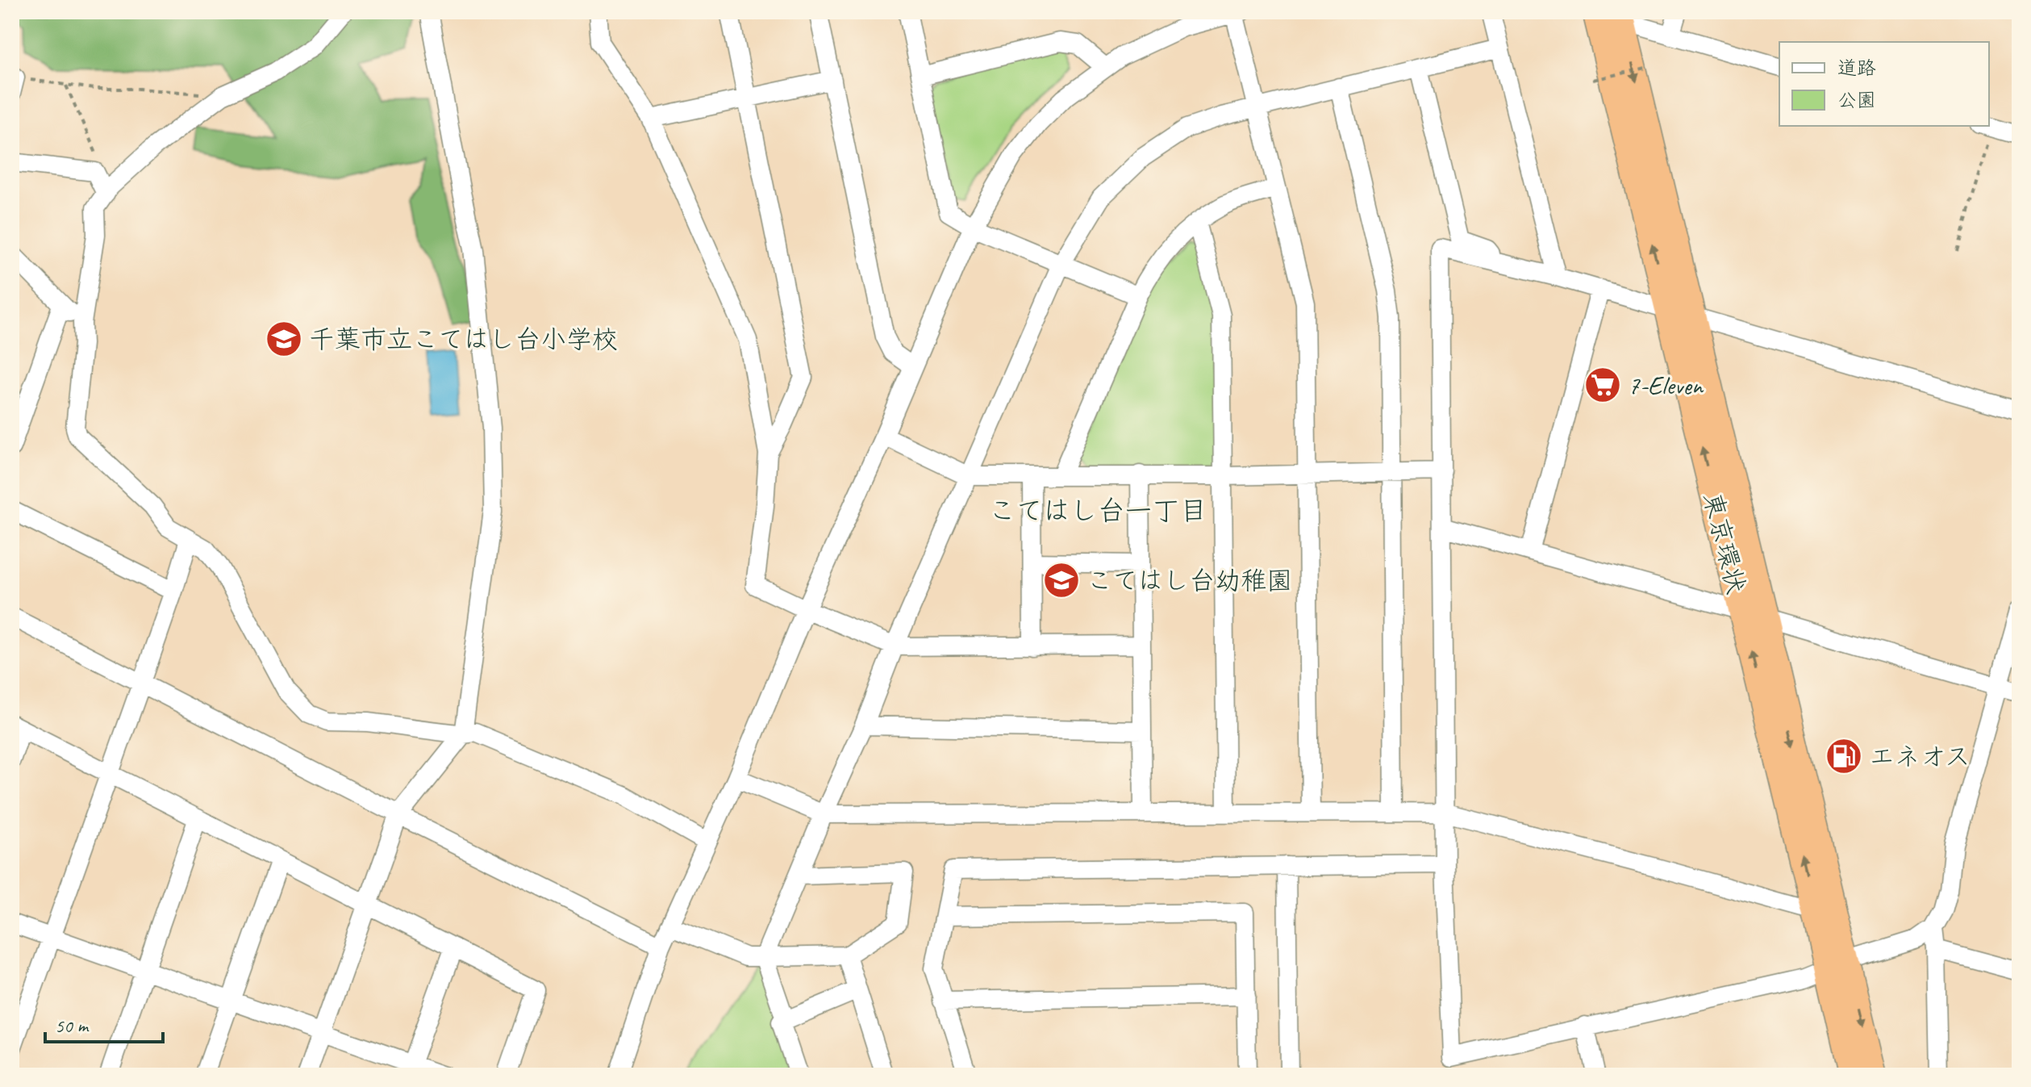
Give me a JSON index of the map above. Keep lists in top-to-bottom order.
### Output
{
  "streets": {
    "highway": ["東京環状"]
  },
  "districts": ["こてはし台一丁目"],
  "places": {
    "school or university": ["千葉市立こてはし台小学校", "こてはし台幼稚園"],
    "supermarket": ["7-Eleven"],
    "fuel station": ["エネオス"]
  },
  "legend": ["道路", "公園"],
  "scale_bar": "50 m"
}
